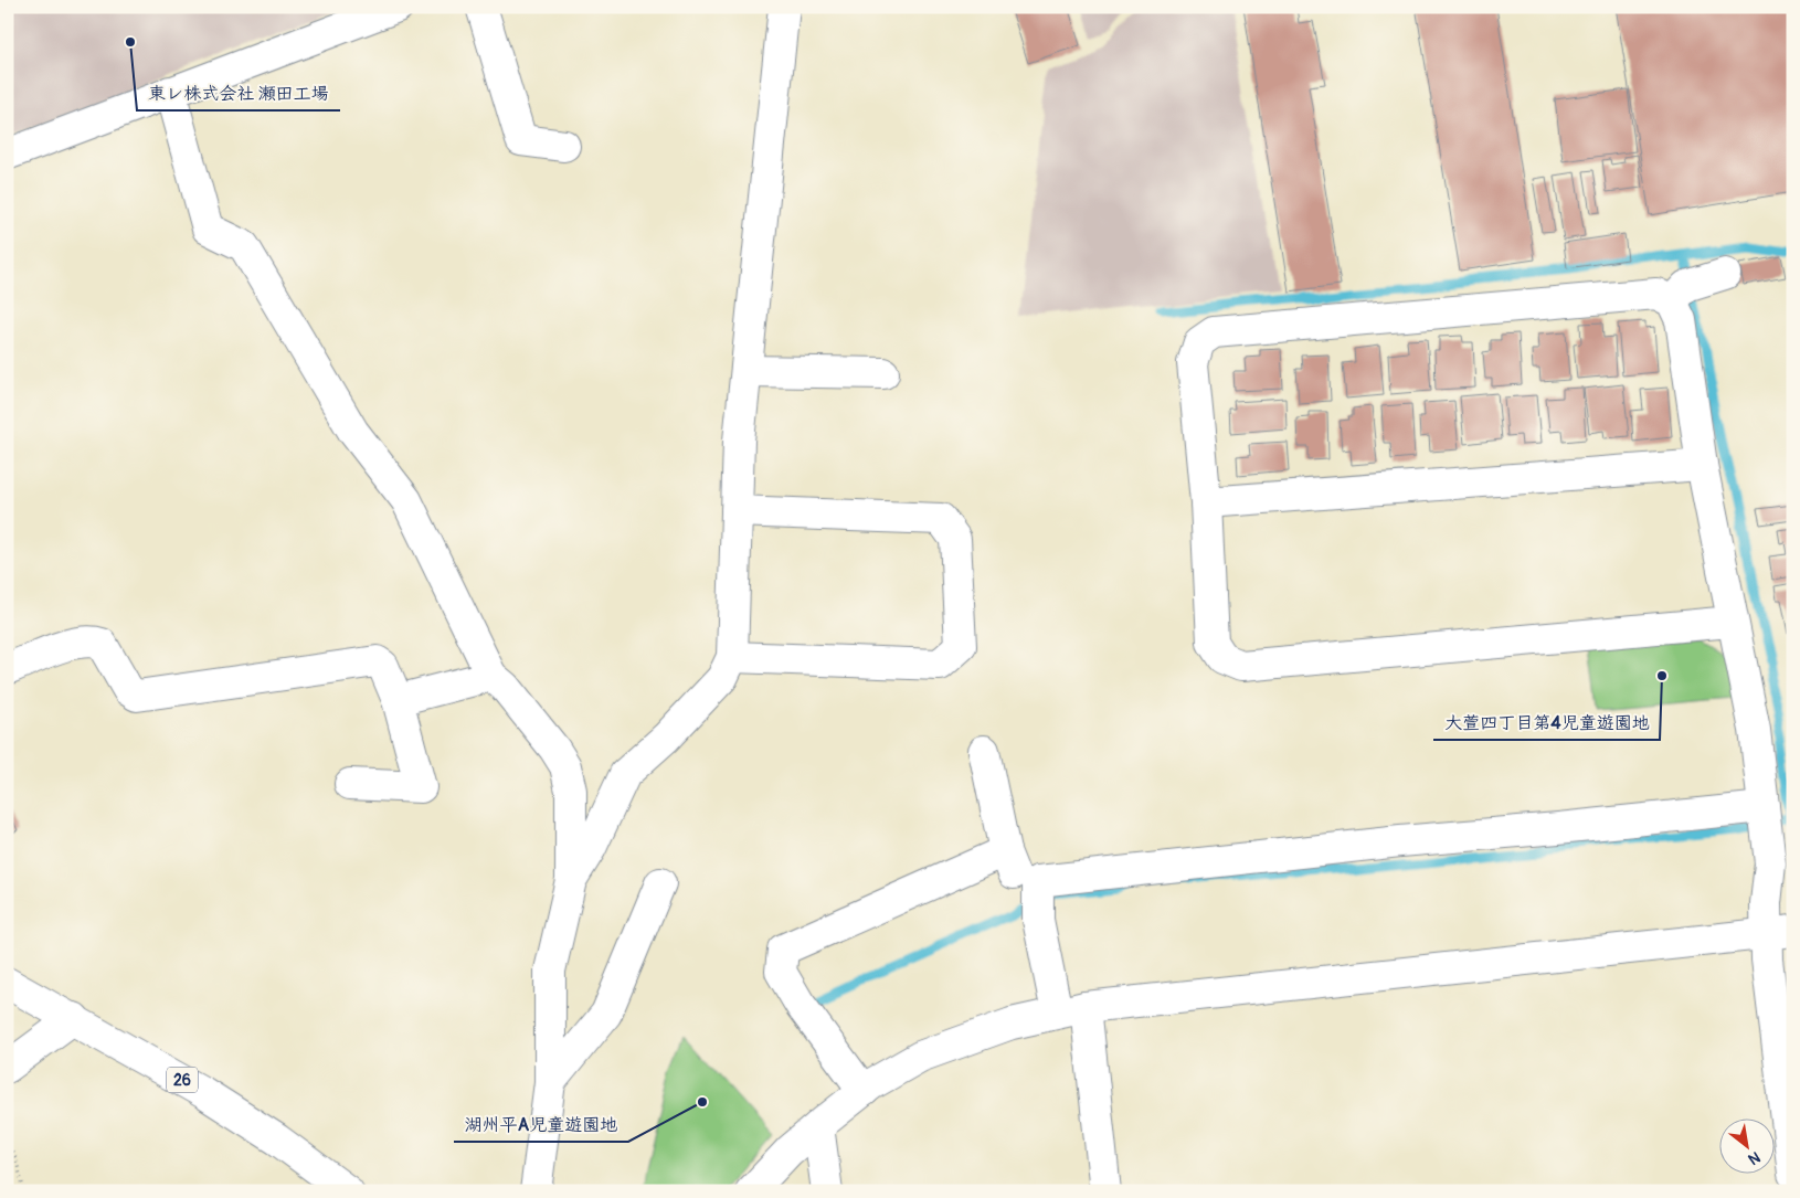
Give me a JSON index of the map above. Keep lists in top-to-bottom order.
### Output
{
  "streets": {
    "street": ["26"]
  },
  "places": ["東レ株式会社 瀬田工場", "大萱四丁目第4児童遊園地", "湖州平A児童遊園地"],
  "north": "bottom right"
}
